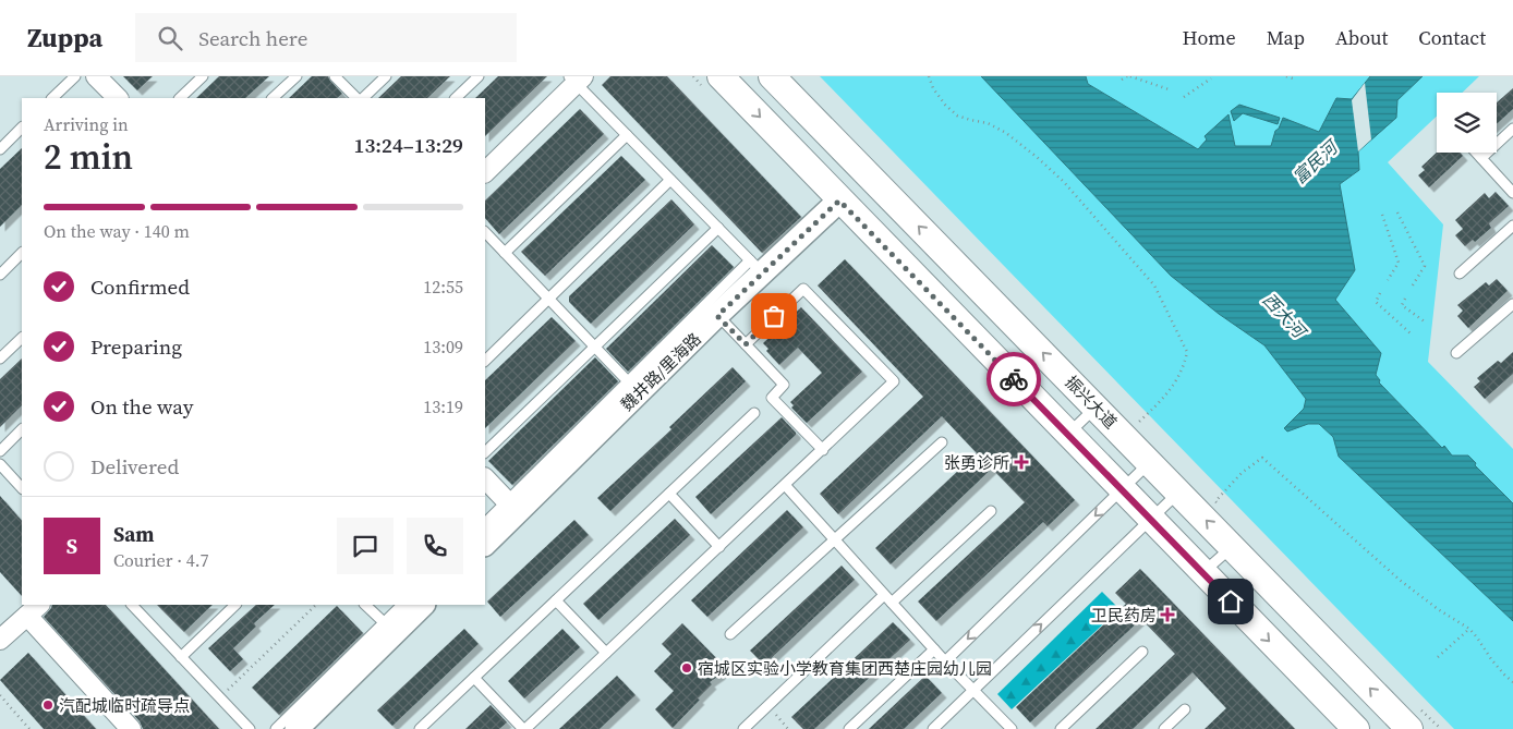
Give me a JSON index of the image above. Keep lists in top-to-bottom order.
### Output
{
  "streets": {
    "main road": ["振兴大道"],
    "street": ["魏井路/里海路"]
  },
  "water": ["富民河", "西大河"],
  "places": {
    "health": ["张勇诊所", "卫民药房"],
    "other": ["宿城区实验小学教育集团西楚庄园幼儿园", "汽配城临时疏导点"]
  },
  "page": {
    "header": "Zuppa",
    "search": "Search here",
    "nav": [
      "Home",
      "Map",
      "About",
      "Contact"
    ],
    "heading": ["2 min", "Arriving in", "13:24–13:29"],
    "panel": ["Sam", "Courier · 4.7"],
    "bar": "On the way · 140 m",
    "list": [
      ["Confirmed", "12:55"],
      ["Preparing", "13:09"],
      ["On the way", "13:19"],
      "Delivered"
    ],
    "round": "S"
  }
}
